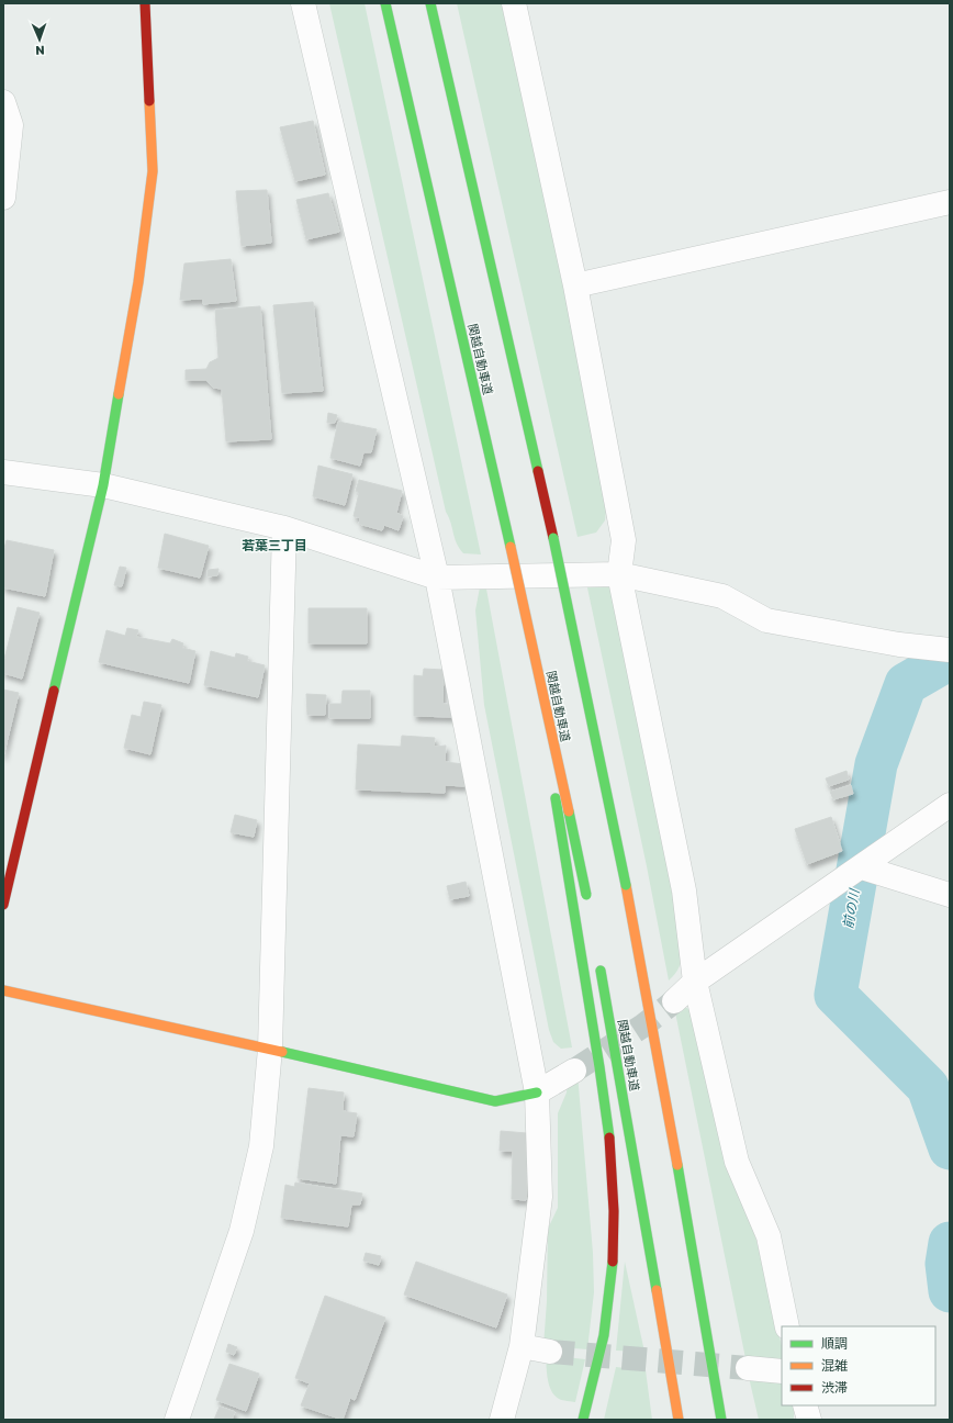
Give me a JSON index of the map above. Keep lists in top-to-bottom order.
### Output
{
  "streets": {
    "main road": ["関越自動車道"]
  },
  "districts": ["若葉三丁目"],
  "water": ["前の川"],
  "legend": ["順調", "混雑", "渋滞"],
  "north": "bottom"
}
